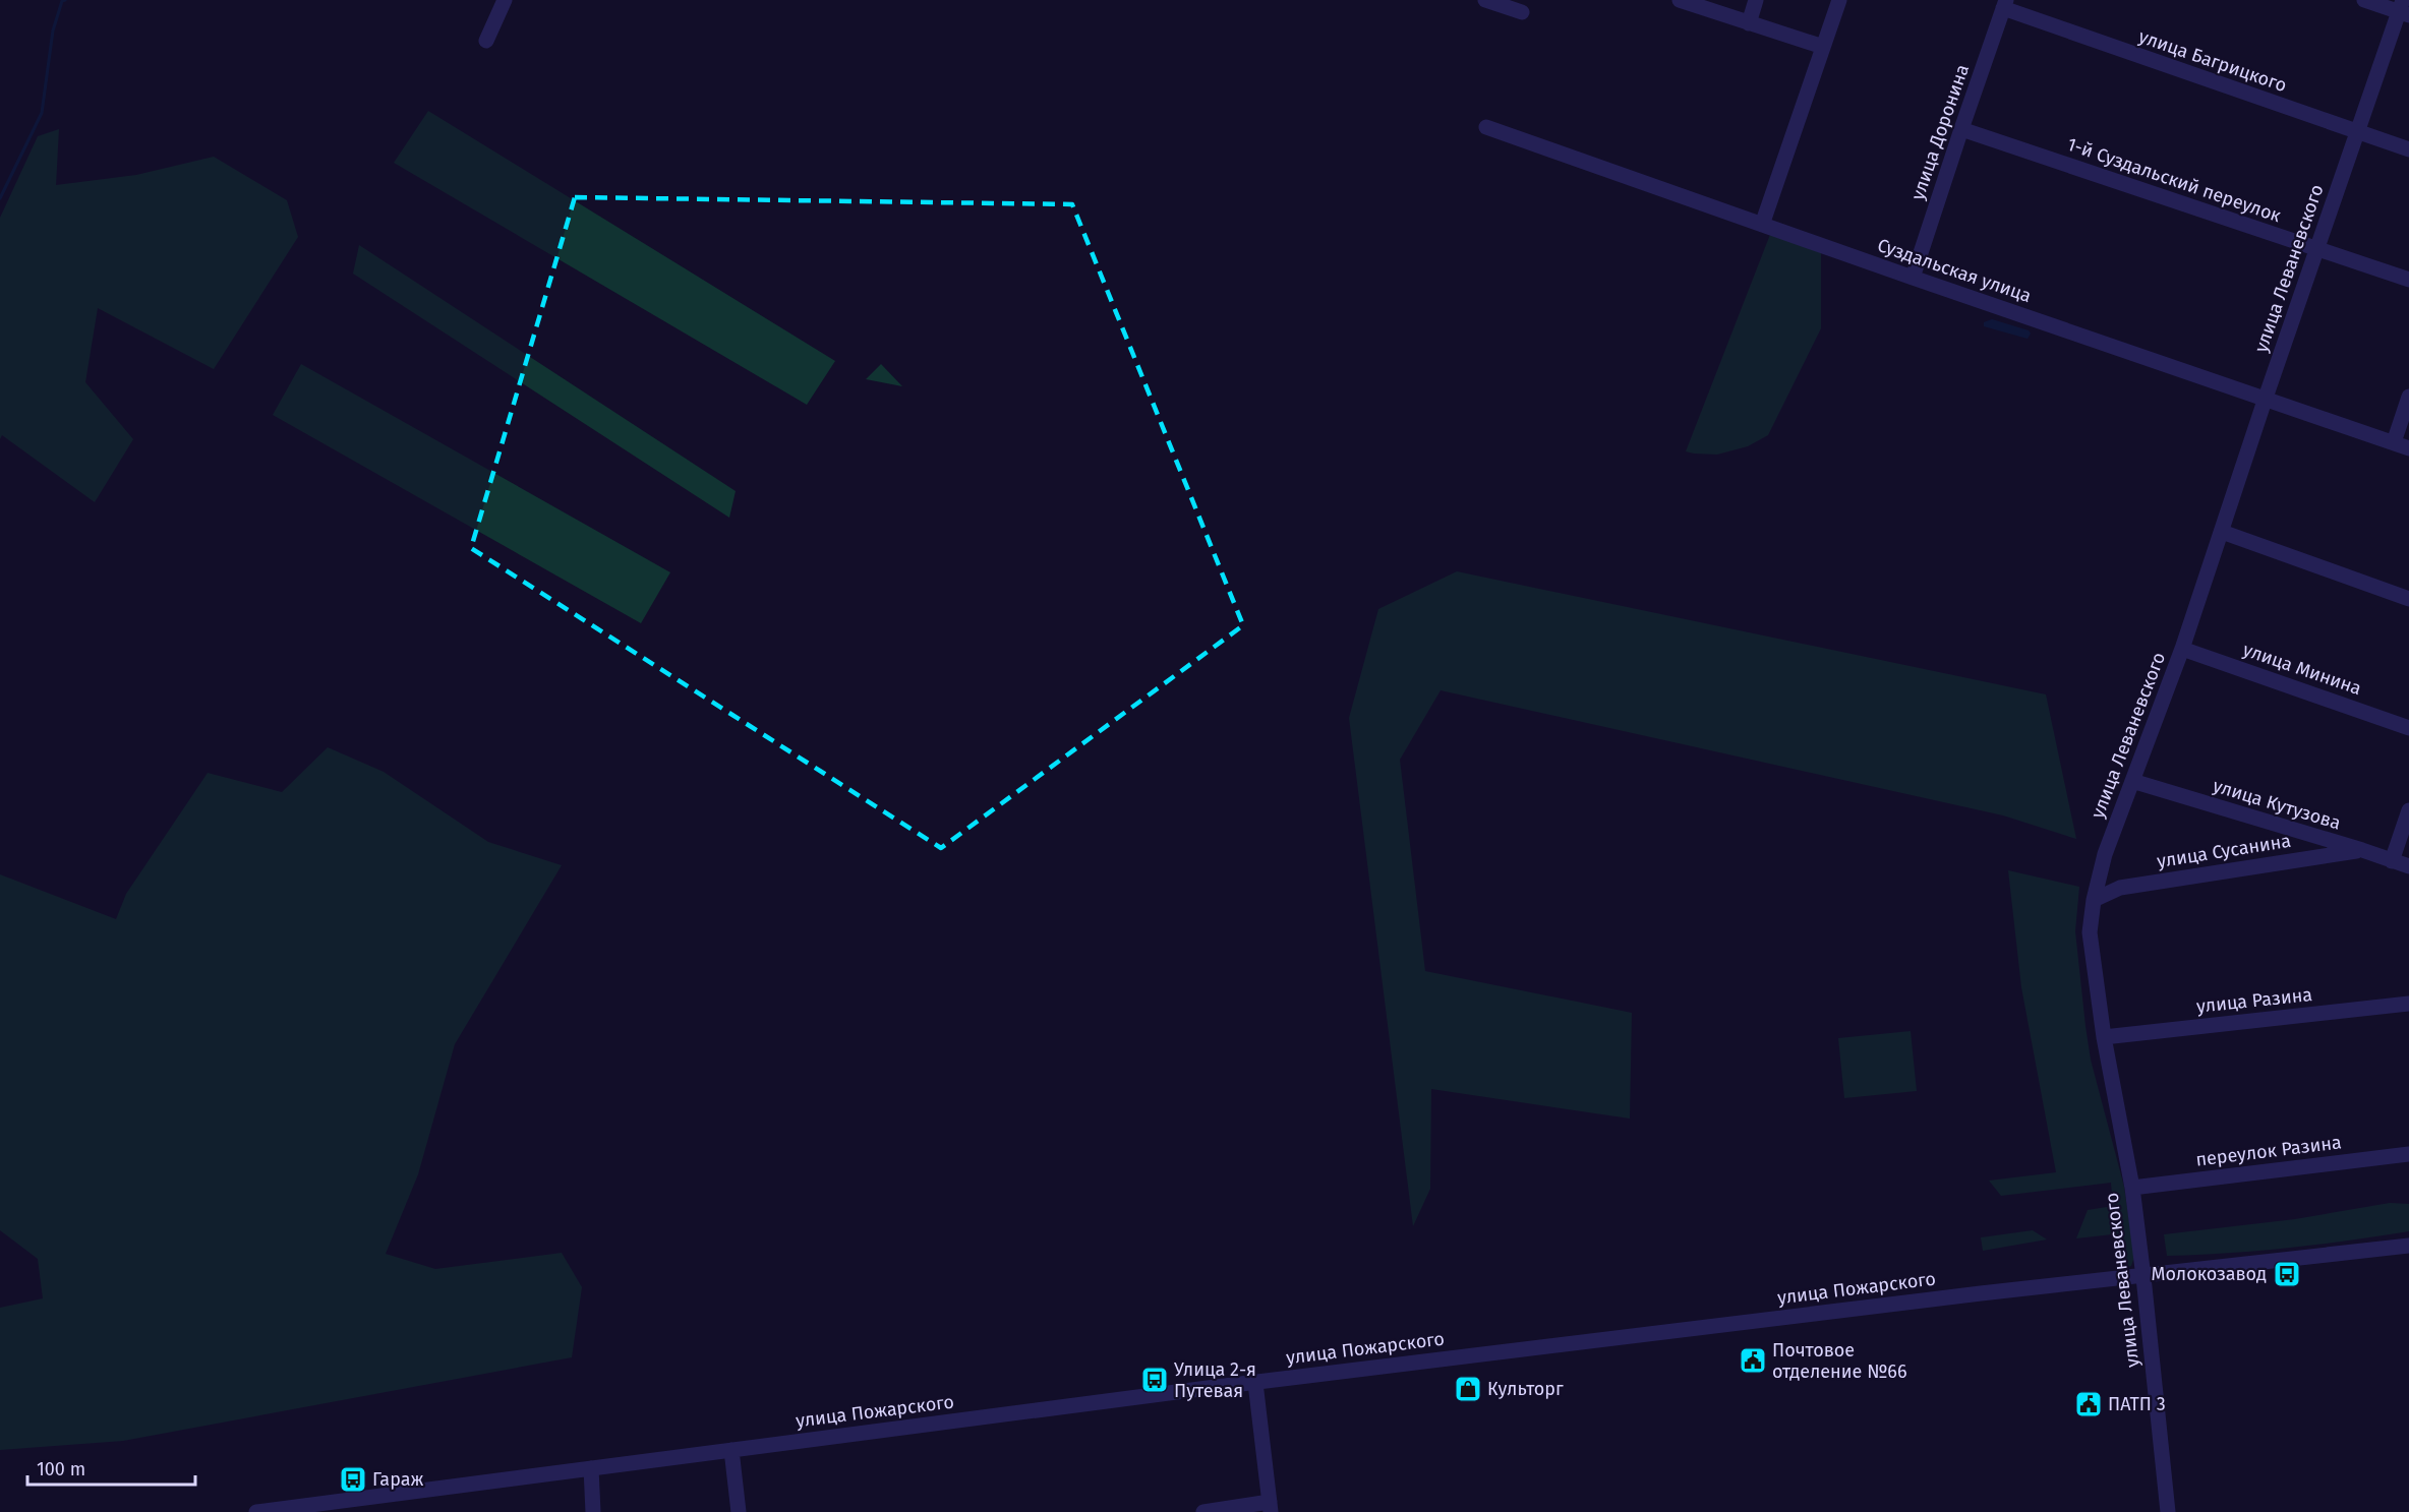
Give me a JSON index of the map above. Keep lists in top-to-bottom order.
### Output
{
  "streets": {
    "street": [
      "улица Багрицкого",
      "улица Доронина",
      "1-й Суздальский переулок",
      "улица Леваневского",
      "Суздальская улица",
      "улица Минина",
      "улица Кутузова",
      "улица Сусанина",
      "улица Разина",
      "переулок Разина",
      "улица Пожарского"
    ]
  },
  "crossings": [
    ["улица Багрицкого", "улица Доронина"],
    ["улица Багрицкого", "улица Леваневского"],
    ["улица Доронина", "1-й Суздальский переулок"],
    ["улица Доронина", "Суздальская улица"],
    ["1-й Суздальский переулок", "улица Леваневского"],
    ["улица Леваневского", "Суздальская улица"],
    ["улица Леваневского", "улица Минина"],
    ["улица Леваневского", "улица Кутузова"],
    ["улица Леваневского", "улица Сусанина"],
    ["улица Леваневского", "улица Разина"],
    ["улица Леваневского", "переулок Разина"],
    ["улица Леваневского", "улица Пожарского"],
    ["улица Кутузова", "улица Сусанина"]
  ],
  "places": {
    "bus stop": ["Молокозавод", "Улица 2-я Путевая", "Гараж"],
    "public building": ["Почтовое отделение №66", "ПАТП 3"],
    "shop": ["Культорг"]
  },
  "scale_bar": "100 m"
}
